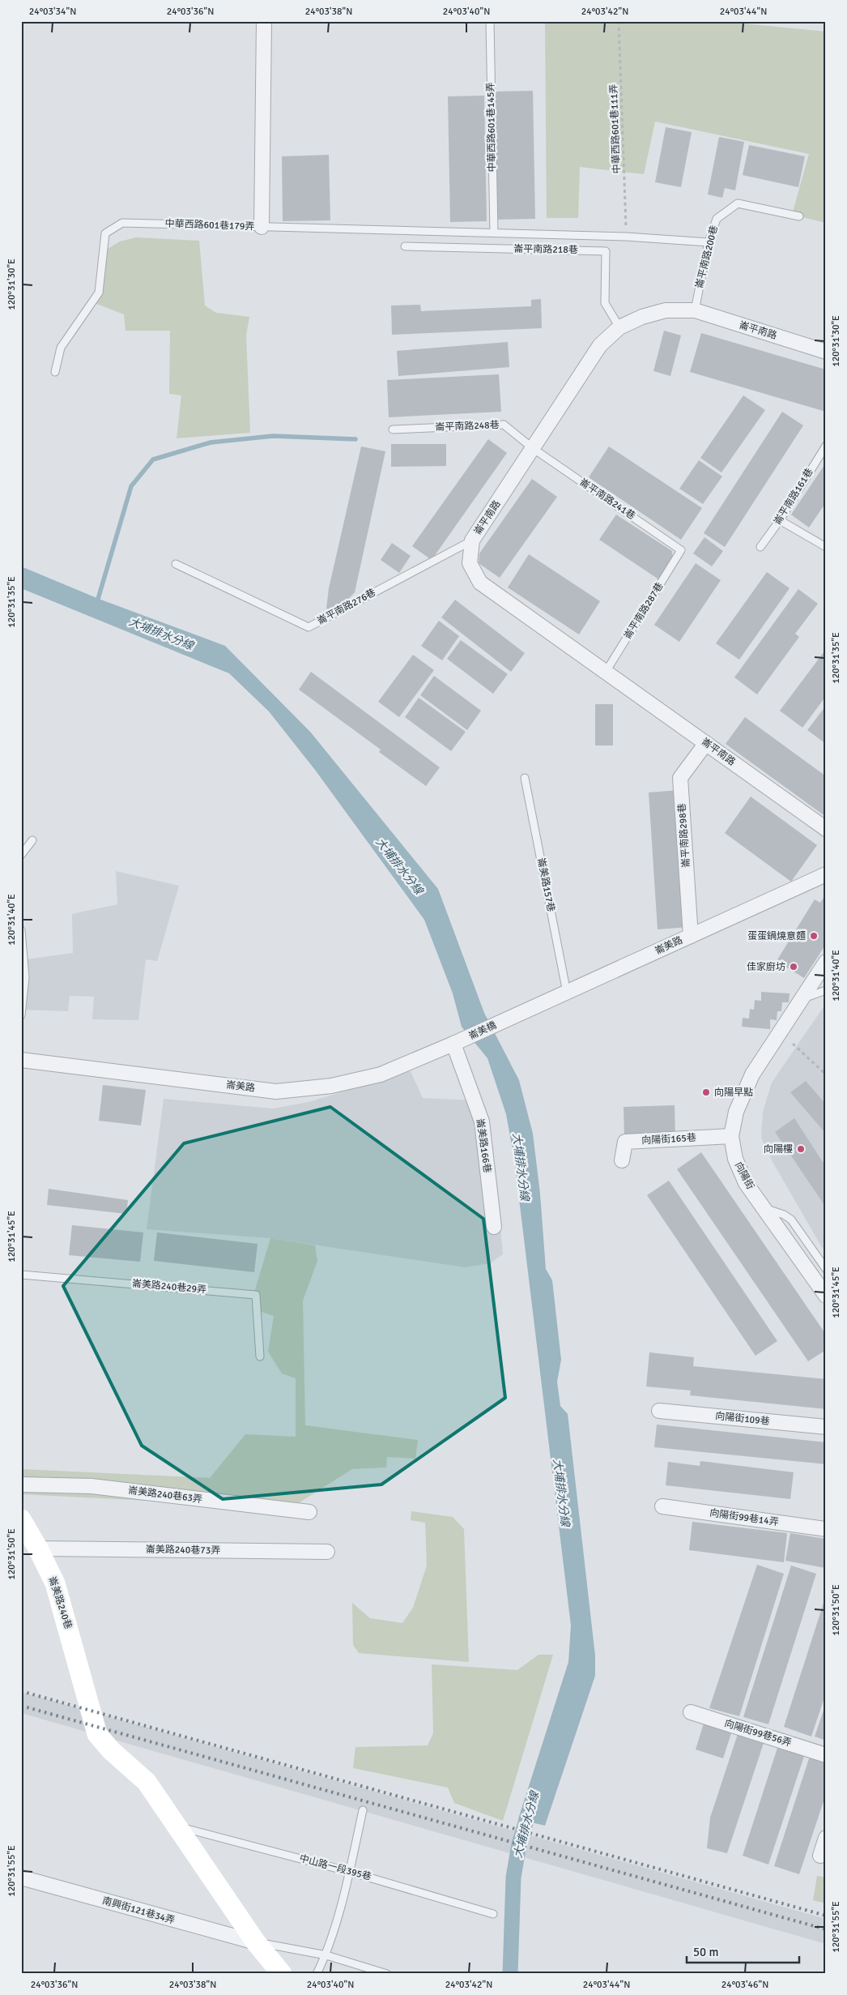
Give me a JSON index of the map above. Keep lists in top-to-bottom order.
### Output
{
  "streets": {
    "street": [
      "中華西路601巷179弄",
      "崙平南路",
      "崙平南路298巷",
      "崙美路",
      "崙美橋",
      "向陽街165巷",
      "崙美路166巷",
      "向陽街",
      "向陽街109巷",
      "崙美路240巷63弄",
      "向陽街99巷14弄",
      "崙美路240巷73弄",
      "崙美路240巷",
      "向陽街99巷56弄",
      "南興街121巷34弄"
    ],
    "lane": [
      "中華西路601巷145弄",
      "崙平南路218巷",
      "崙平南路200巷",
      "崙平南路248巷",
      "崙平南路161巷",
      "崙平南路241巷",
      "崙平南路276巷",
      "崙平南路287巷",
      "崙美路157巷",
      "崙美路240巷29弄",
      "中山路一段395巷"
    ],
    "path": ["中華西路601巷111弄"]
  },
  "crossings": [
    ["崙平南路218巷", "崙平南路"],
    ["崙平南路200巷", "崙平南路"],
    ["崙平南路", "崙平南路248巷"],
    ["崙平南路", "崙平南路241巷"],
    ["崙平南路", "崙平南路276巷"],
    ["崙平南路", "崙平南路287巷"],
    ["崙平南路", "崙平南路298巷"],
    ["崙平南路248巷", "崙平南路241巷"],
    ["崙平南路241巷", "崙平南路287巷"],
    ["崙平南路298巷", "崙美路"],
    ["崙美路157巷", "崙美路"],
    ["崙美路", "崙美橋"],
    ["崙美路", "崙美路166巷"],
    ["崙美橋", "崙美路166巷"],
    ["向陽街165巷", "向陽街"],
    ["崙美路240巷73弄", "崙美路240巷"],
    ["崙美路240巷", "中山路一段395巷"]
  ],
  "water": ["大埔排水分線"],
  "places": [
    "蛋蛋鍋燒意麵",
    "佳家廚坊",
    "向陽早點",
    "向陽樓"
  ],
  "scale_bar": "50 m",
  "coordinates": [
    "24°03'34\"N",
    "24°03'36\"N",
    "24°03'38\"N",
    "24°03'40\"N",
    "24°03'42\"N",
    "24°03'44\"N",
    "120°31'30\"E",
    "120°31'35\"E",
    "120°31'40\"E",
    "120°31'45\"E",
    "120°31'50\"E",
    "120°31'55\"E",
    "24°03'46\"N"
  ]
}
